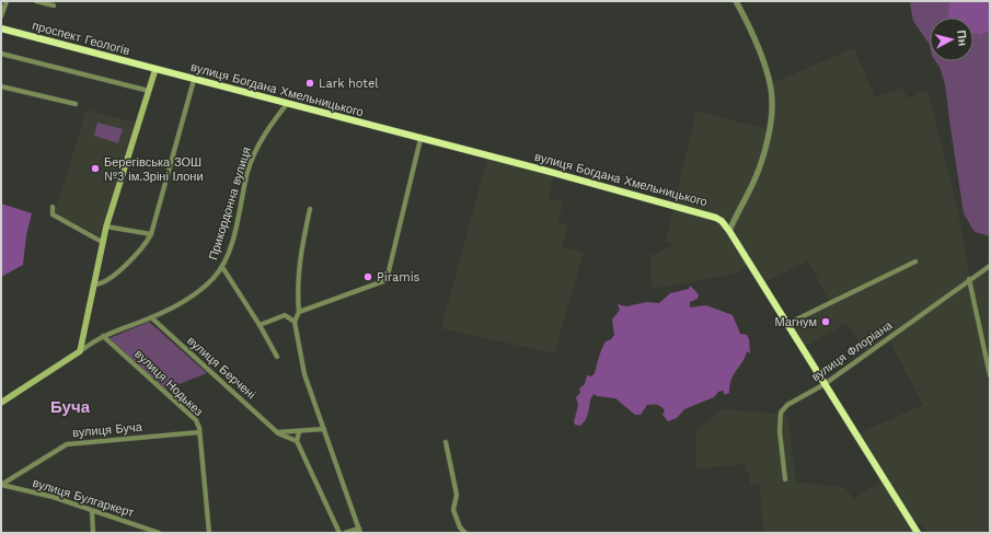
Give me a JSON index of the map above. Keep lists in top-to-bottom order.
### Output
{
  "streets": {
    "highway": ["проспект Геологів", "вулиця Богдана Хмельницького"],
    "main road": ["Прикордонна вулиця"],
    "street": [
      "вулиця Флоріана",
      "вулиця Берчені",
      "вулиця Нодькез",
      "вулиця Буча",
      "вулиця Булгаркерт"
    ]
  },
  "crossings": [
    ["проспект Геологів", "вулиця Богдана Хмельницького"],
    ["вулиця Богдана Хмельницького", "Прикордонна вулиця"],
    ["вулиця Богдана Хмельницького", "вулиця Флоріана"],
    ["Прикордонна вулиця", "вулиця Берчені"],
    ["Прикордонна вулиця", "вулиця Нодькез"],
    ["вулиця Нодькез", "вулиця Буча"],
    ["вулиця Буча", "вулиця Булгаркерт"]
  ],
  "districts": ["Буча"],
  "places": [
    "Lark hotel",
    "Берегівська ЗОШ №3 ім.Зріні Ілони",
    "Piramis",
    "Магнум"
  ],
  "north": "right"
}
